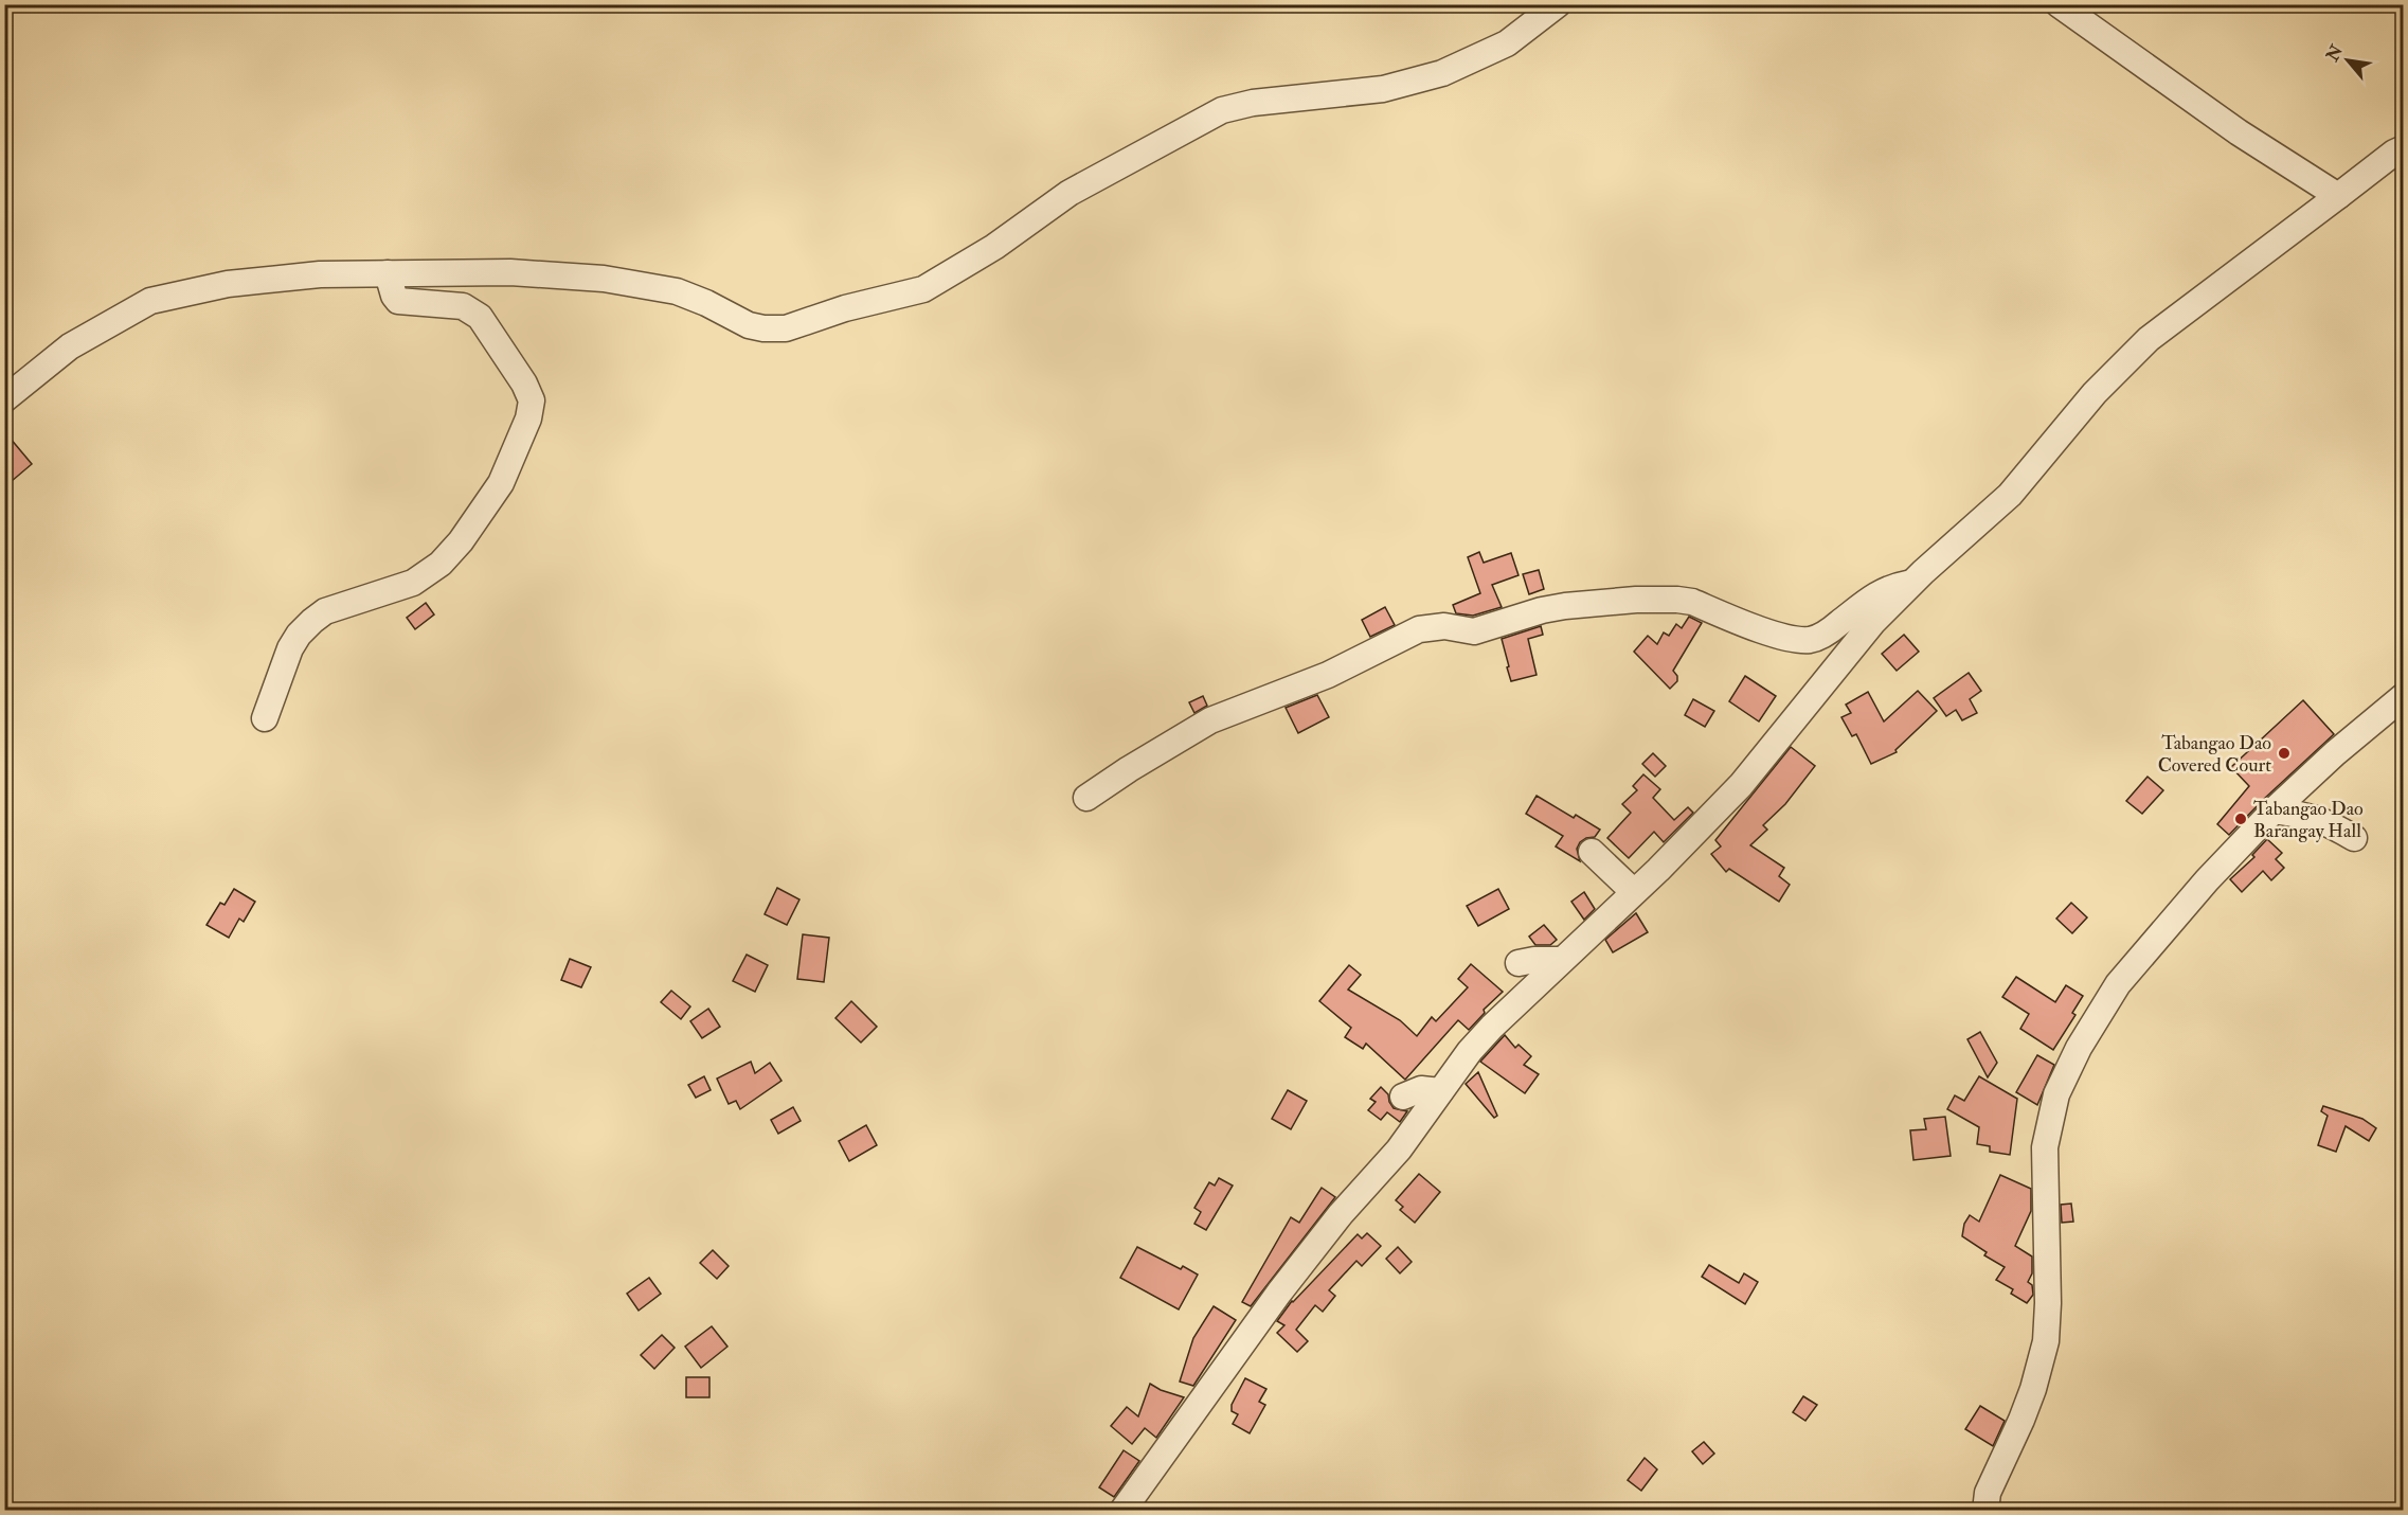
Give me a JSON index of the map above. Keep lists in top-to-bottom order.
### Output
{
  "places": ["Tabangao Dao Covered Court", "Tabangao Dao Barangay Hall"],
  "north": "top left"
}
